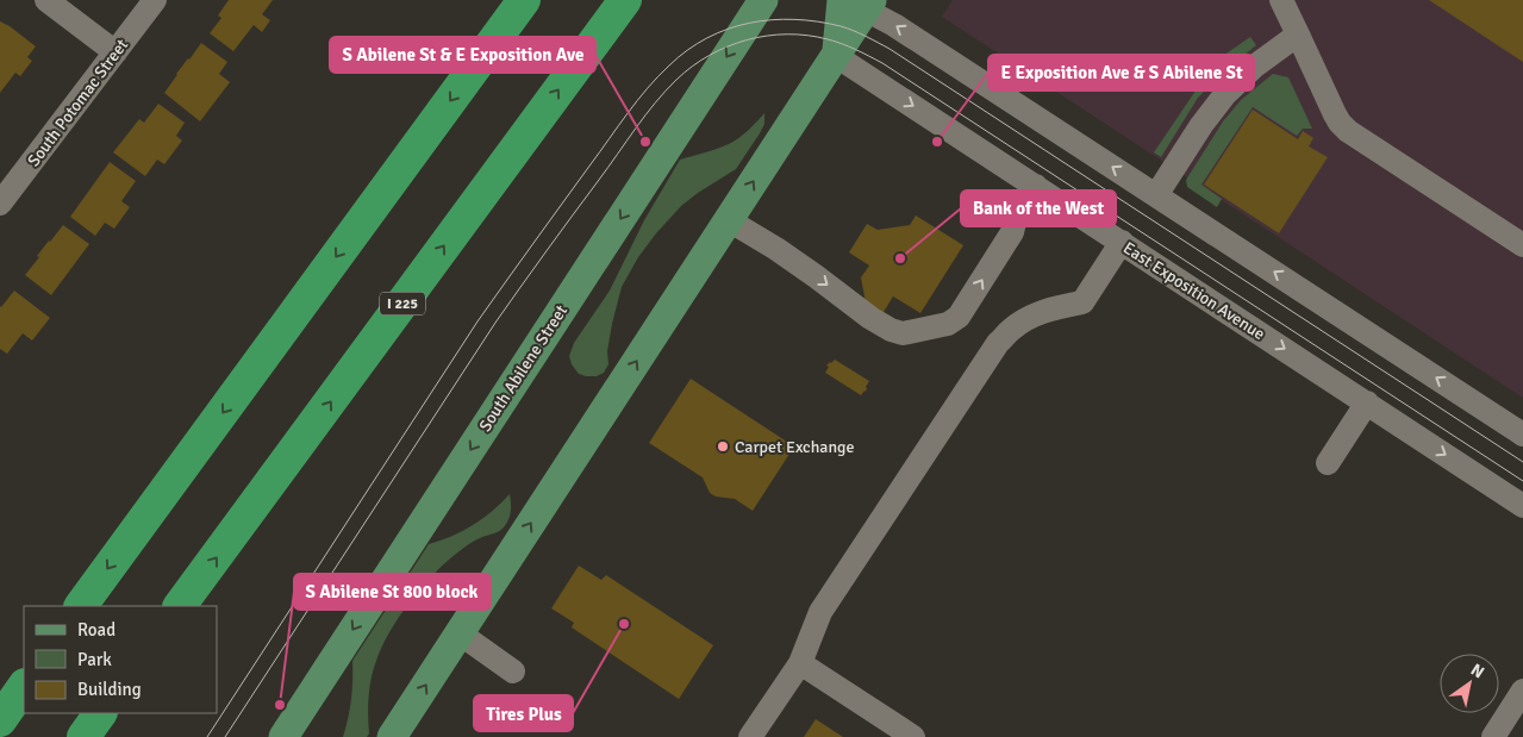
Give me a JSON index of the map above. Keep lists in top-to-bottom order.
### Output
{
  "streets": {
    "highway": ["I 225"],
    "main road": ["South Abilene Street"],
    "street": ["South Potomac Street", "East Exposition Avenue"]
  },
  "places": [
    "S Abilene St & E Exposition Ave",
    "E Exposition Ave & S Abilene St",
    "Bank of the West",
    "Carpet Exchange",
    "Tires Plus",
    "S Abilene St 800 block"
  ],
  "legend": ["Road", "Park", "Building"],
  "north": "top right"
}
